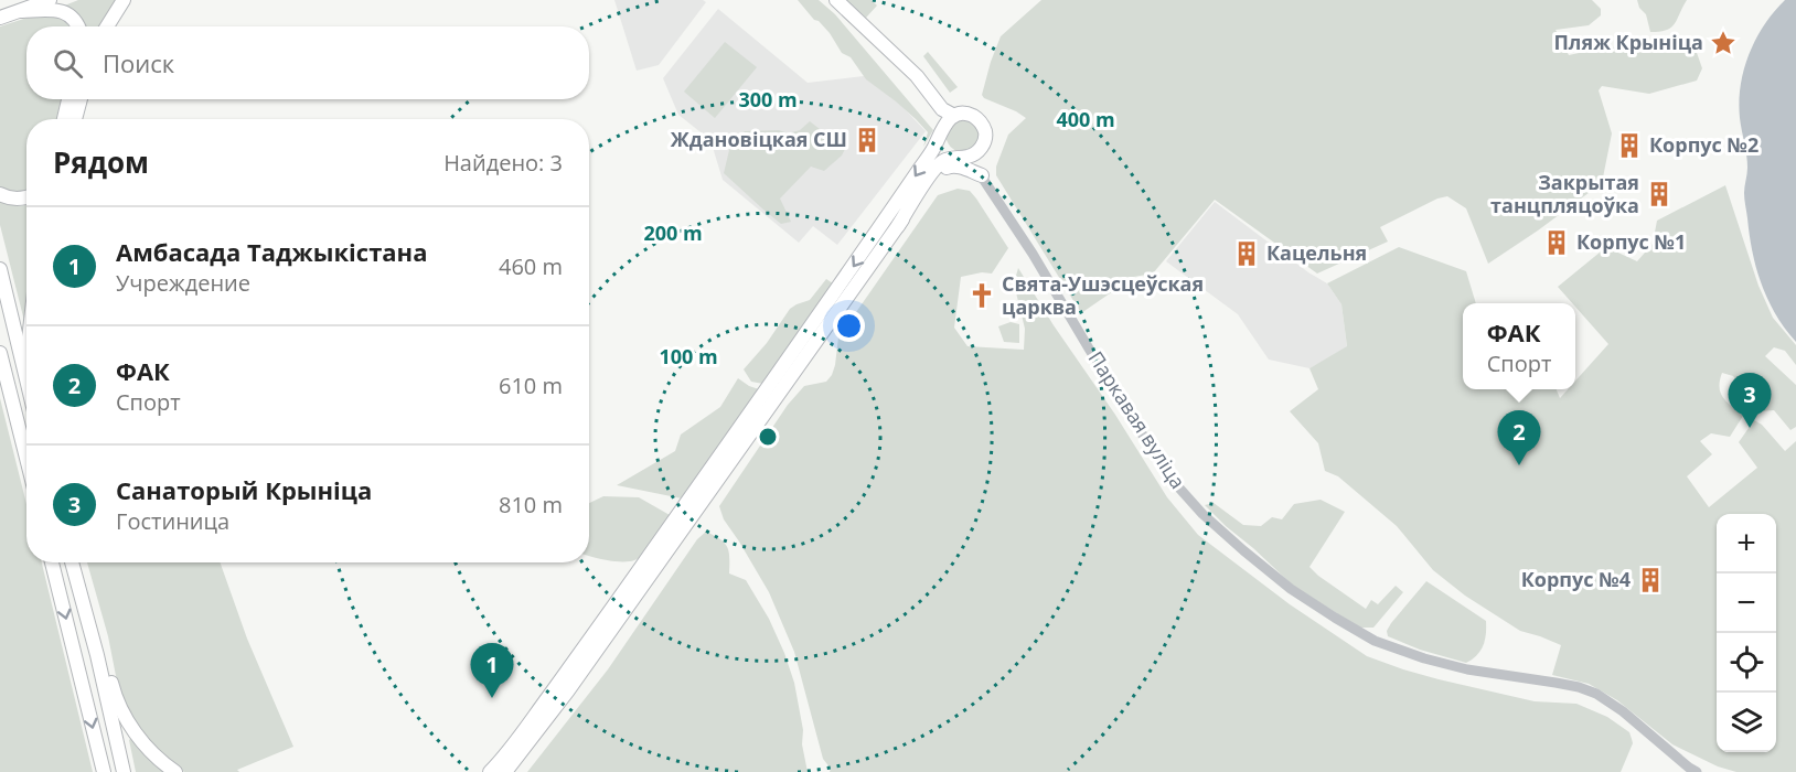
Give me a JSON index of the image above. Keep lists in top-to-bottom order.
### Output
{
  "streets": {
    "street": ["Паркавая вуліца"]
  },
  "places": {
    "place": ["Пляж Крыніца"],
    "building": [
      "Ждановіцкая СШ",
      "Корпус №2",
      "Закрытая танцпляцоўка",
      "Корпус №1",
      "Кацельня",
      "Корпус №4"
    ],
    "church": ["Свята-Ушэсцеўская царква"]
  },
  "page": {
    "search": "Поиск",
    "heading": ["Рядом", "Найдено: 3"],
    "list": [
      {
        "mark": "1",
        "name": "Амбасада Таджыкістана",
        "note": "Учреждение",
        "value": "460 m"
      },
      {
        "mark": "2",
        "name": "ФАК",
        "note": "Спорт",
        "value": "610 m"
      },
      {
        "mark": "3",
        "name": "Санаторый Крыніца",
        "note": "Гостиница",
        "value": "810 m"
      }
    ],
    "popup": ["ФАК", "Спорт"],
    "pins": ["3", "2", "1"],
    "map_buttons": ["+", "−"]
  },
  "rings": [
    "300 m",
    "400 m",
    "200 m",
    "100 m"
  ]
}
